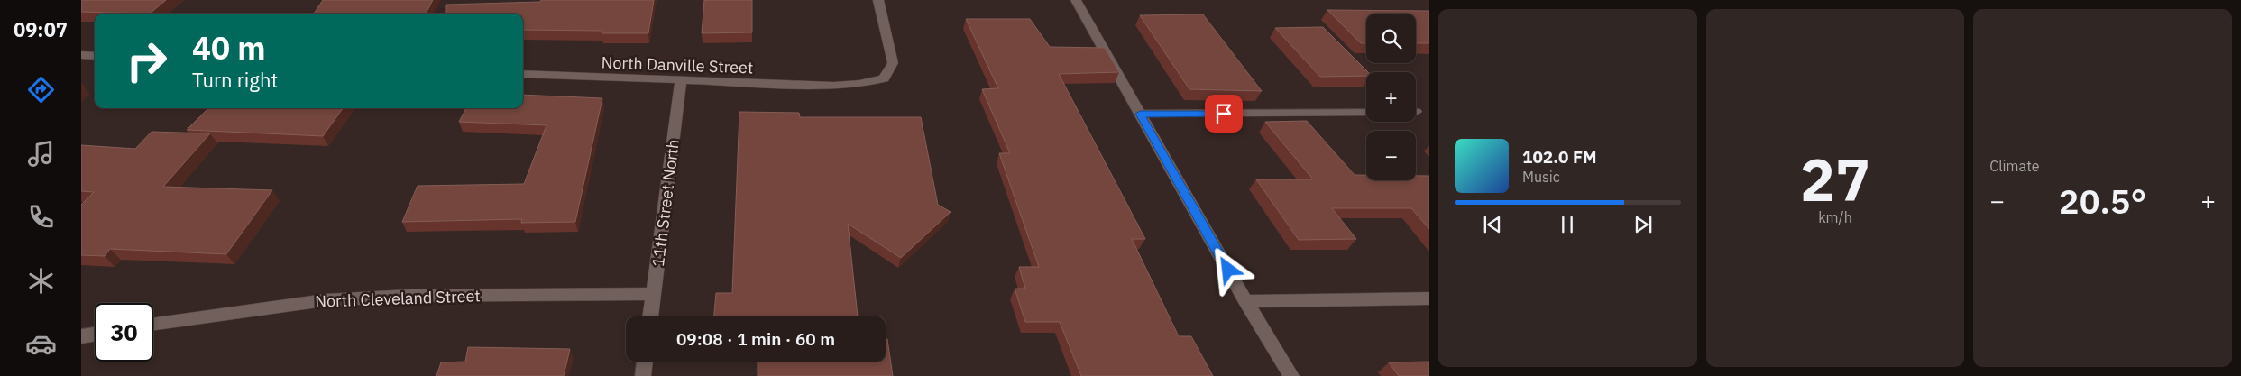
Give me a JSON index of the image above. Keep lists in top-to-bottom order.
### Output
{
  "streets": {
    "street": ["North Danville Street", "11th Street North", "North Cleveland Street"]
  },
  "crossings": [
    ["North Danville Street", "11th Street North"],
    ["11th Street North", "North Cleveland Street"]
  ],
  "page": {
    "tabs": "09:07",
    "tile": [
      ["27", "km/h"],
      "Climate"
    ],
    "map_buttons": ["+", "−"],
    "turn": ["40 m", "Turn right"],
    "song": ["102.0 FM", "Music"],
    "heat": ["−", "20.5°", "+"],
    "limit": "30",
    "trip": "09:08 · 1 min · 60 m"
  }
}
